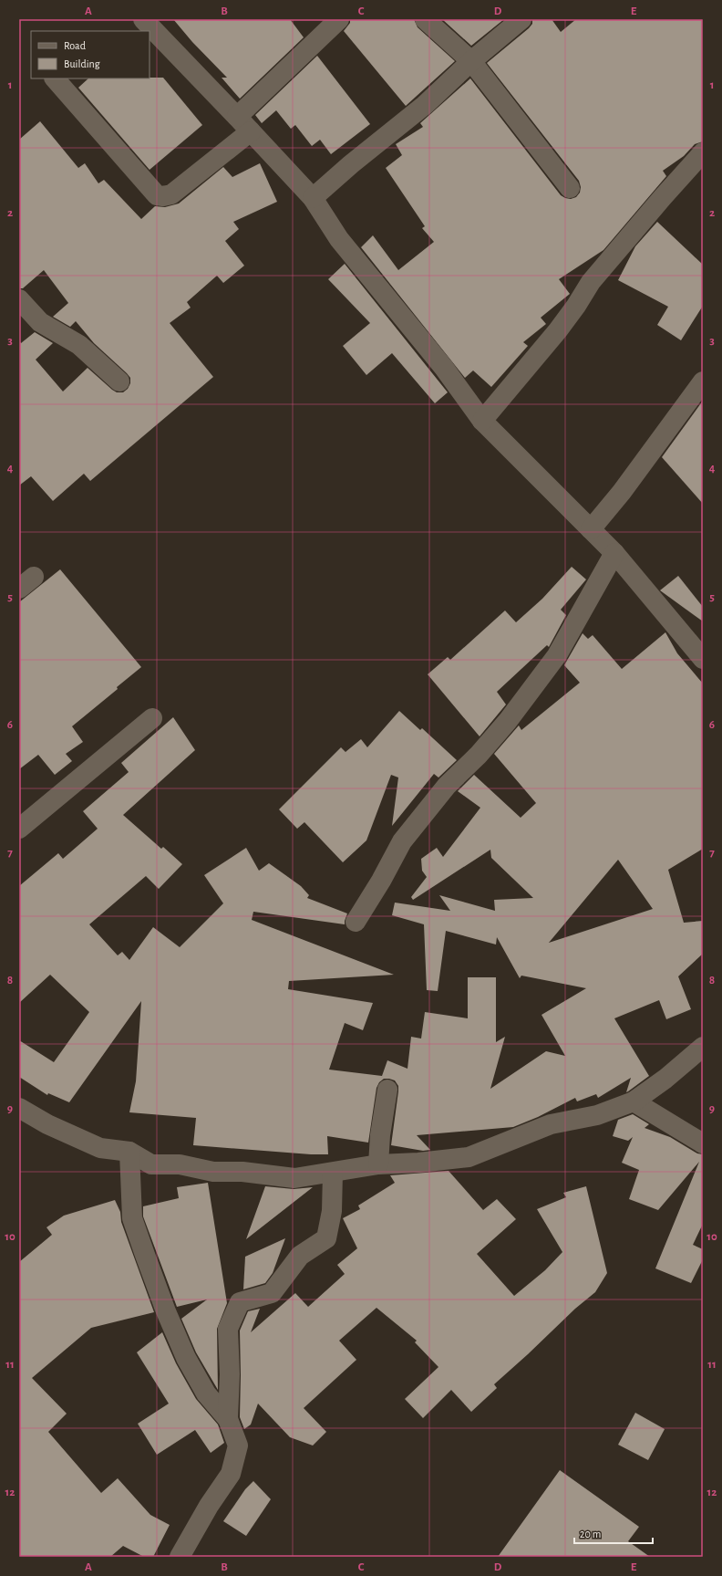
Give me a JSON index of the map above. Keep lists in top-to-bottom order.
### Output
{
  "legend": ["Road", "Building"],
  "scale_bar": "20 m",
  "grid": {
    "columns": [
      "A",
      "B",
      "C",
      "D",
      "E"
    ],
    "rows": [
      "1",
      "2",
      "3",
      "4",
      "5",
      "6",
      "7",
      "8",
      "9",
      "10",
      "11",
      "12"
    ]
  }
}
